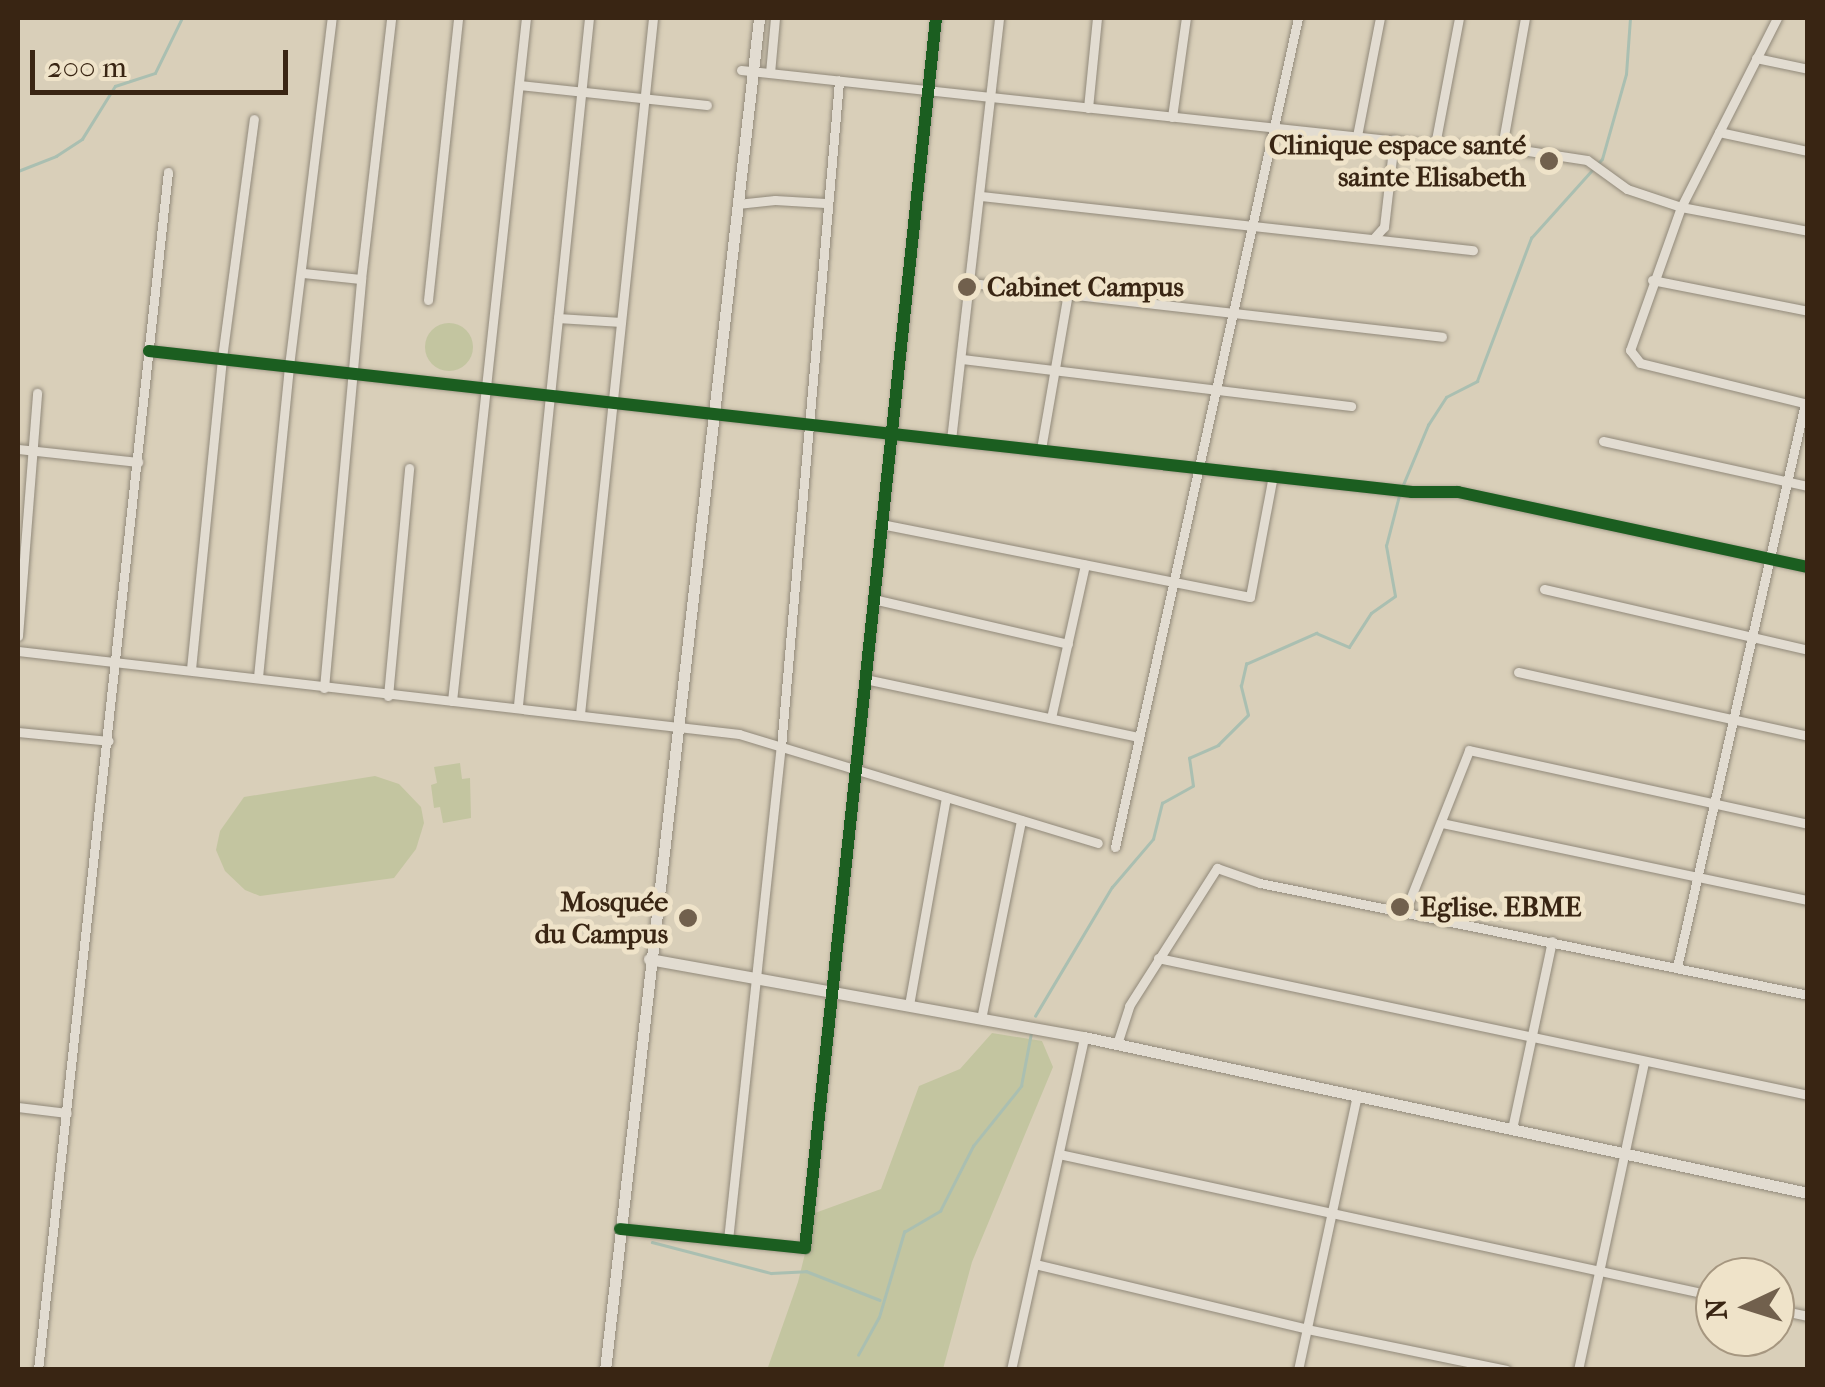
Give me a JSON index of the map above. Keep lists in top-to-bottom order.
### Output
{
  "places": [
    "Clinique espace santé sainte Elisabeth",
    "Cabinet Campus",
    "Eglise. EBME",
    "Mosquée du Campus"
  ],
  "scale_bar": "200 m",
  "north": "left"
}
